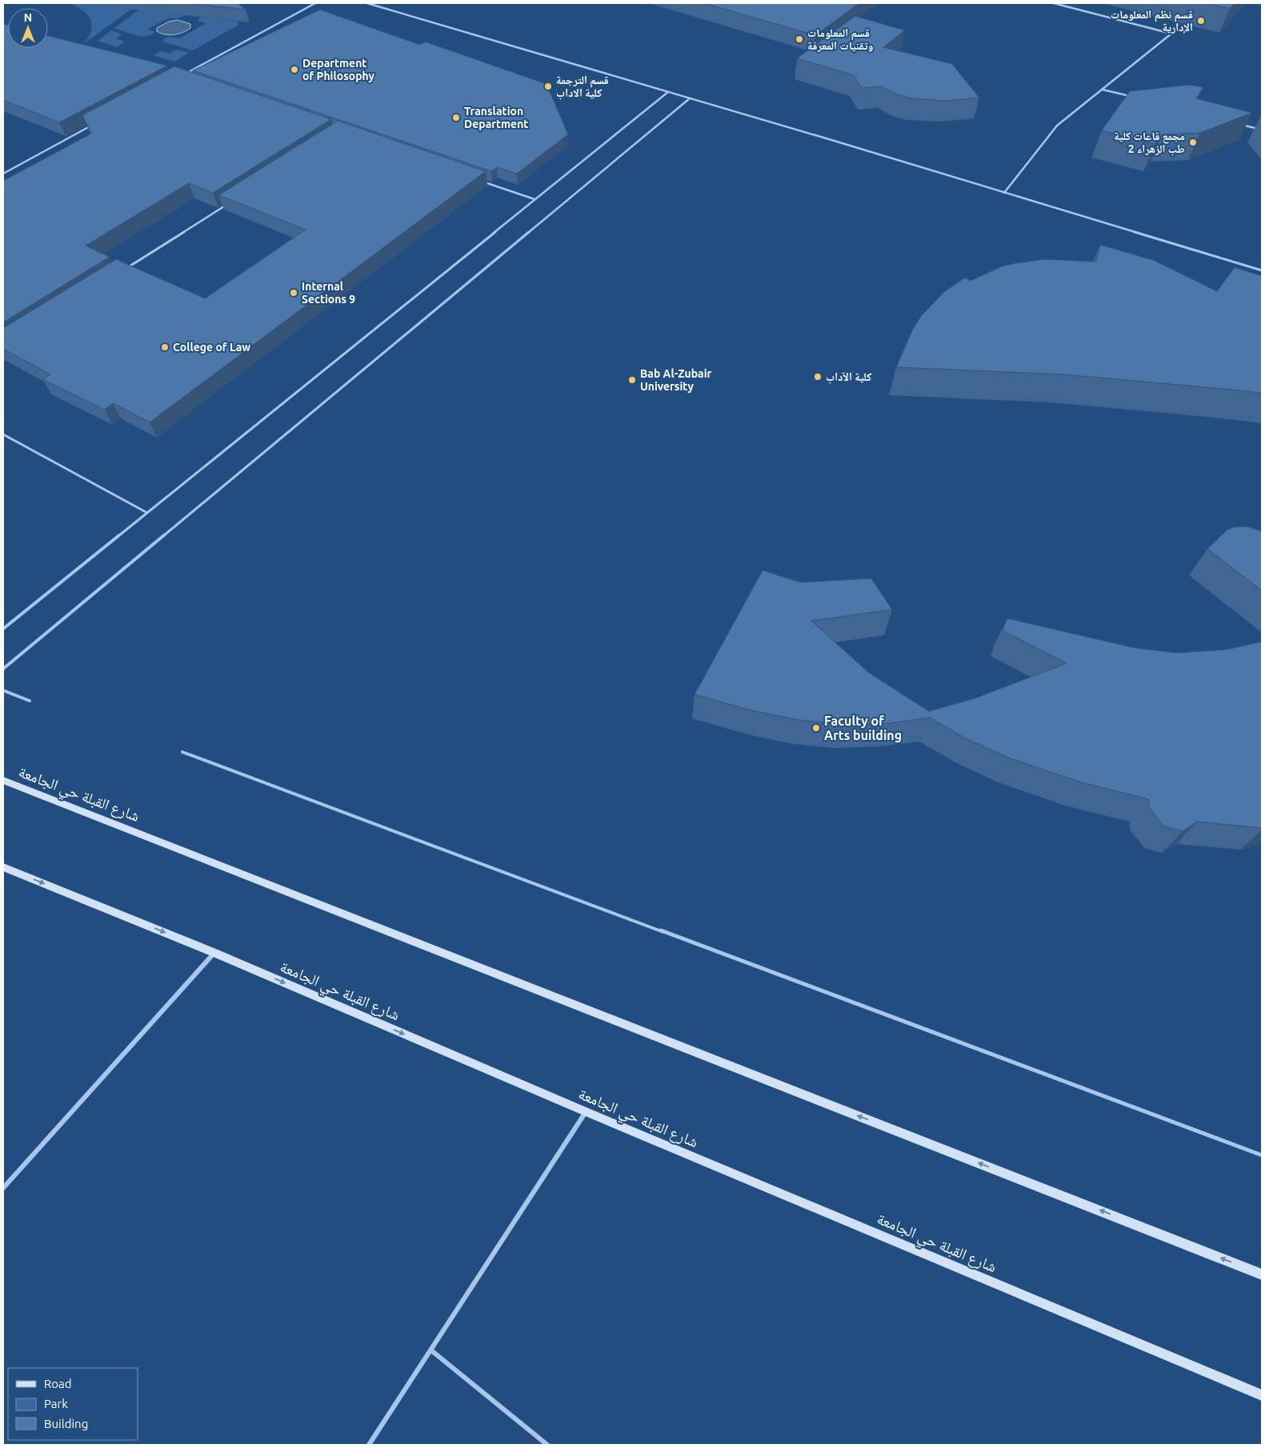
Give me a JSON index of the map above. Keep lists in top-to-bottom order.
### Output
{
  "streets": {
    "main road": ["شارع القبلة حي الجامعة"]
  },
  "places": [
    "قسم نظم المعلومات الإدارية",
    "قسم المعلومات وتقنيات المعرفة",
    "Department of Philosophy",
    "قسم الترجمة كلية الاداب",
    "Translation Department",
    "مجمع قاعات كلية طب الزهراء 2",
    "Internal Sections 9",
    "College of Law",
    "كلية الآداب",
    "Bab Al-Zubair University",
    "Faculty of Arts building"
  ],
  "legend": ["Road", "Park", "Building"],
  "north": "top"
}
